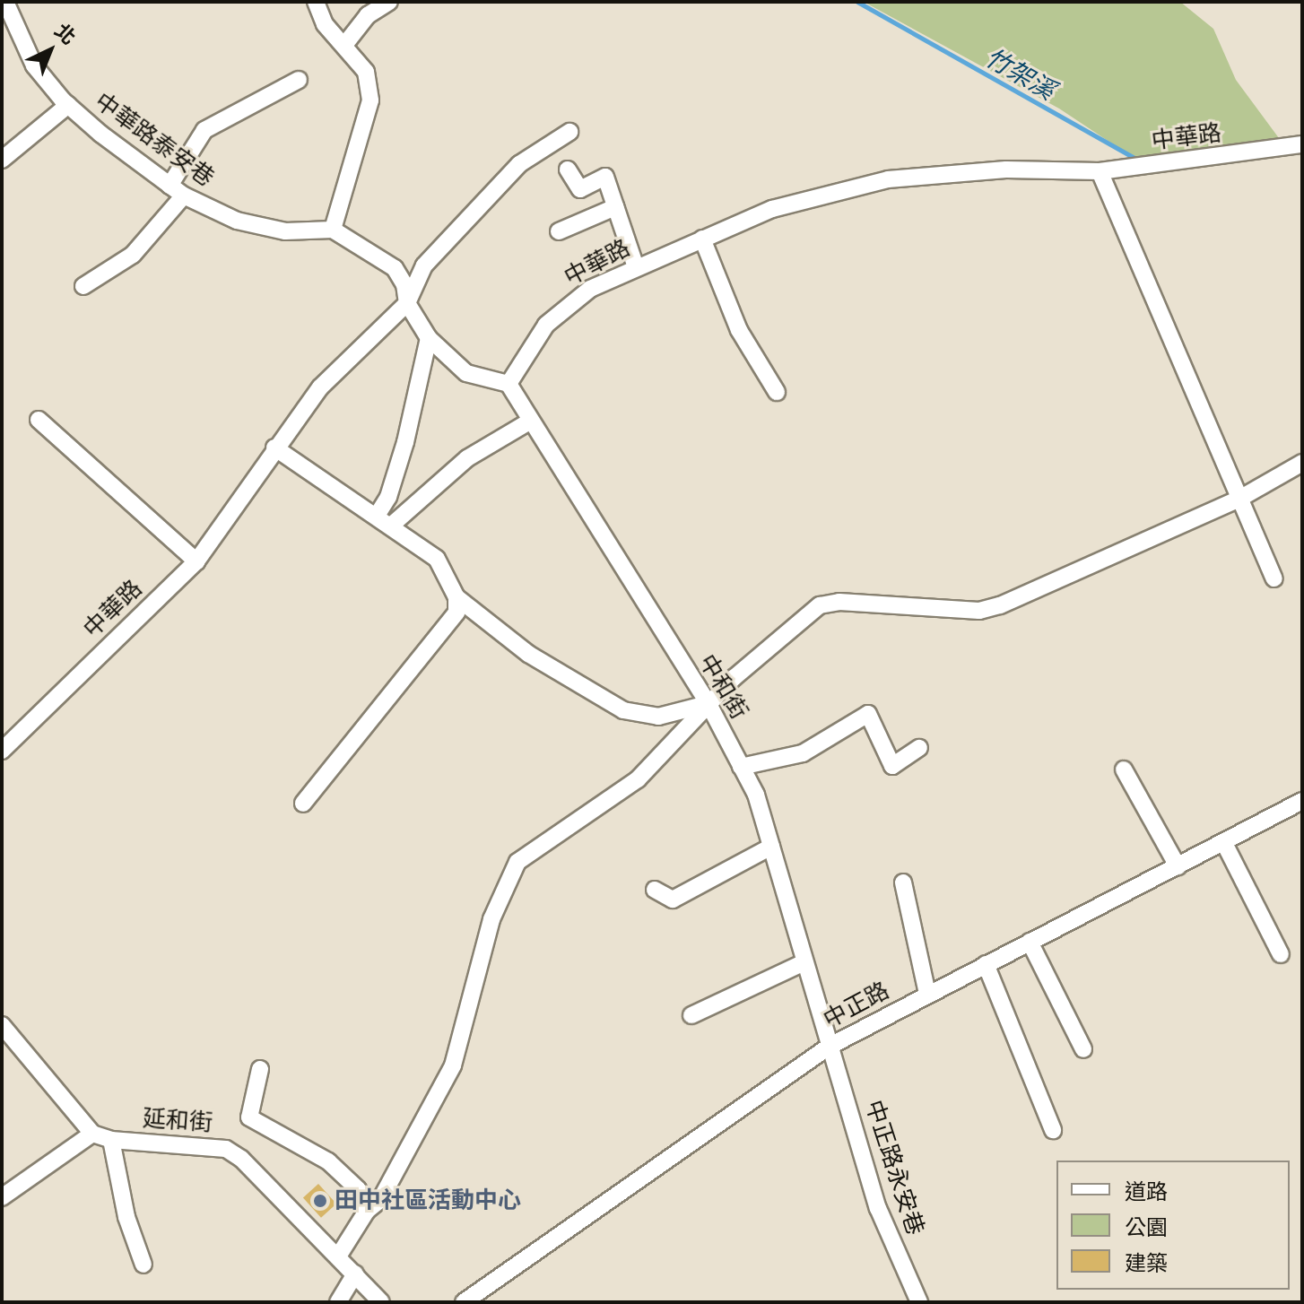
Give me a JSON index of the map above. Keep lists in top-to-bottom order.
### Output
{
  "streets": {
    "street": [
      "中華路",
      "中華路泰安巷",
      "中和街",
      "中正路",
      "延和街",
      "中正路永安巷"
    ]
  },
  "crossings": [
    ["中華路", "中和街"],
    ["中和街", "中正路"],
    ["中和街", "中正路永安巷"],
    ["中正路", "中正路永安巷"]
  ],
  "water": ["竹架溪"],
  "places": ["田中社區活動中心"],
  "legend": ["道路", "公園", "建築"],
  "north": "top right"
}
